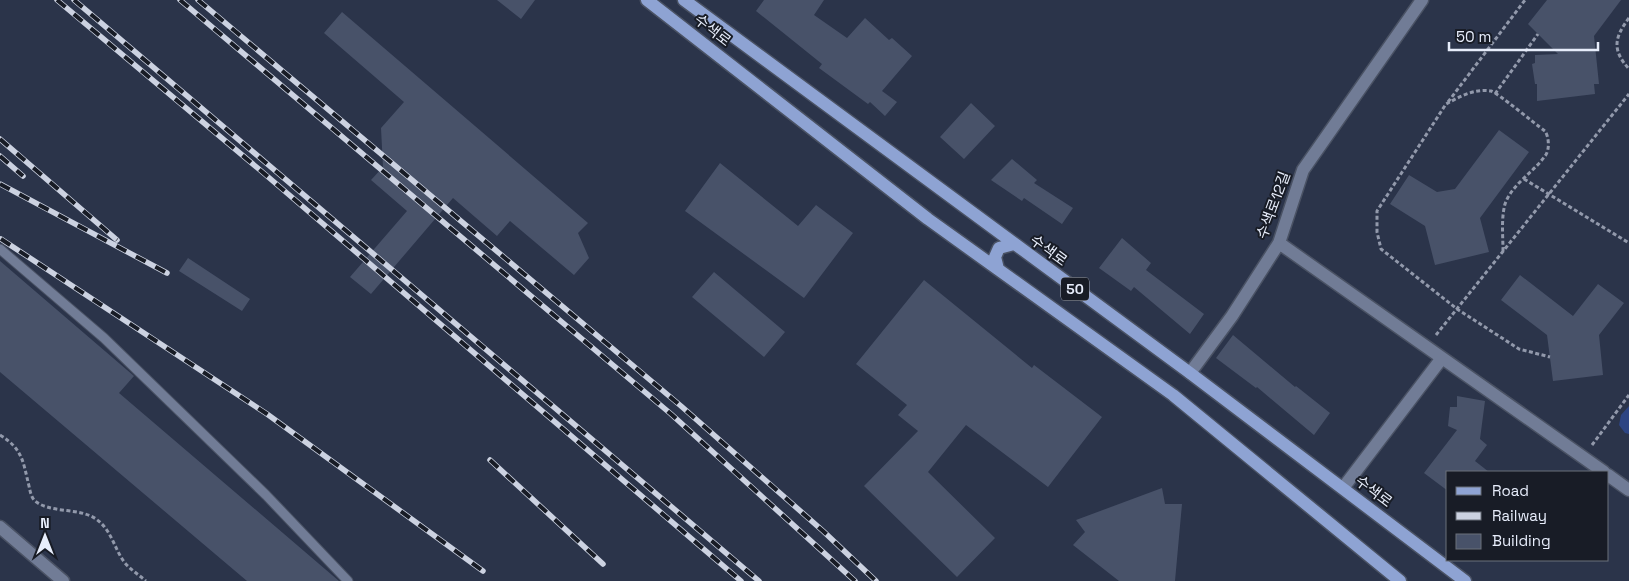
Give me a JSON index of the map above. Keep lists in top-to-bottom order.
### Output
{
  "streets": {
    "main road": ["수색로", "50"],
    "street": ["수색로12길"]
  },
  "crossings": [
    ["수색로", "수색로12길"]
  ],
  "legend": ["Road", "Railway", "Building"],
  "scale_bar": "50 m",
  "north": "top"
}
